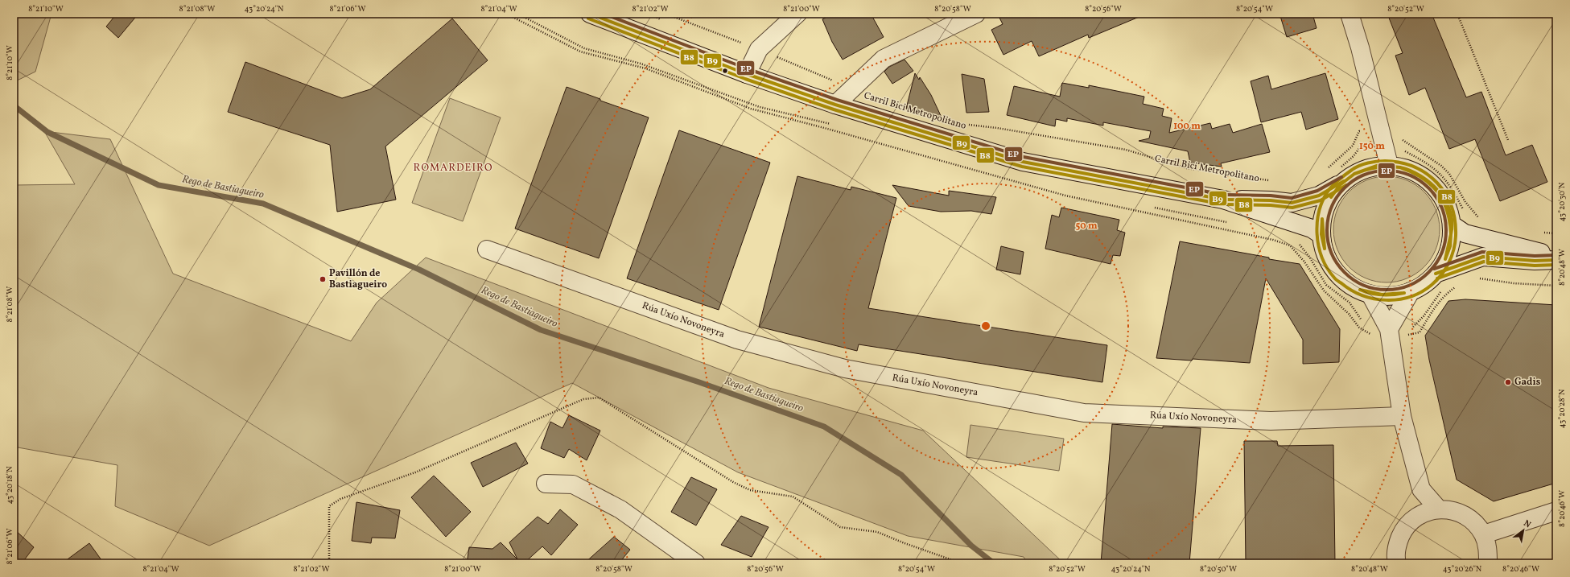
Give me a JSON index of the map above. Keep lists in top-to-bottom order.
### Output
{
  "streets": {
    "street": ["Rúa Uxío Novoneyra"]
  },
  "districts": ["ROMARDEIRO"],
  "water": ["Rego de Bastiagueiro"],
  "places": ["Pavillón de Bastiagueiro", "Gadis"],
  "lines": ["transit line B9", "transit line EP", "transit line B8"],
  "north": "top right",
  "coordinates": [
    "8°21'10\"W",
    "8°21'08\"W",
    "43°20'24\"N",
    "8°21'06\"W",
    "8°21'04\"W",
    "8°21'02\"W",
    "8°21'00\"W",
    "8°20'58\"W",
    "8°20'56\"W",
    "8°20'54\"W",
    "8°20'52\"W",
    "43°20'30\"N",
    "8°20'48\"W",
    "43°20'28\"N",
    "43°20'18\"N",
    "8°20'46\"W",
    "8°20'50\"W",
    "43°20'26\"N"
  ],
  "rings": ["100 m", "150 m", "50 m"]
}
